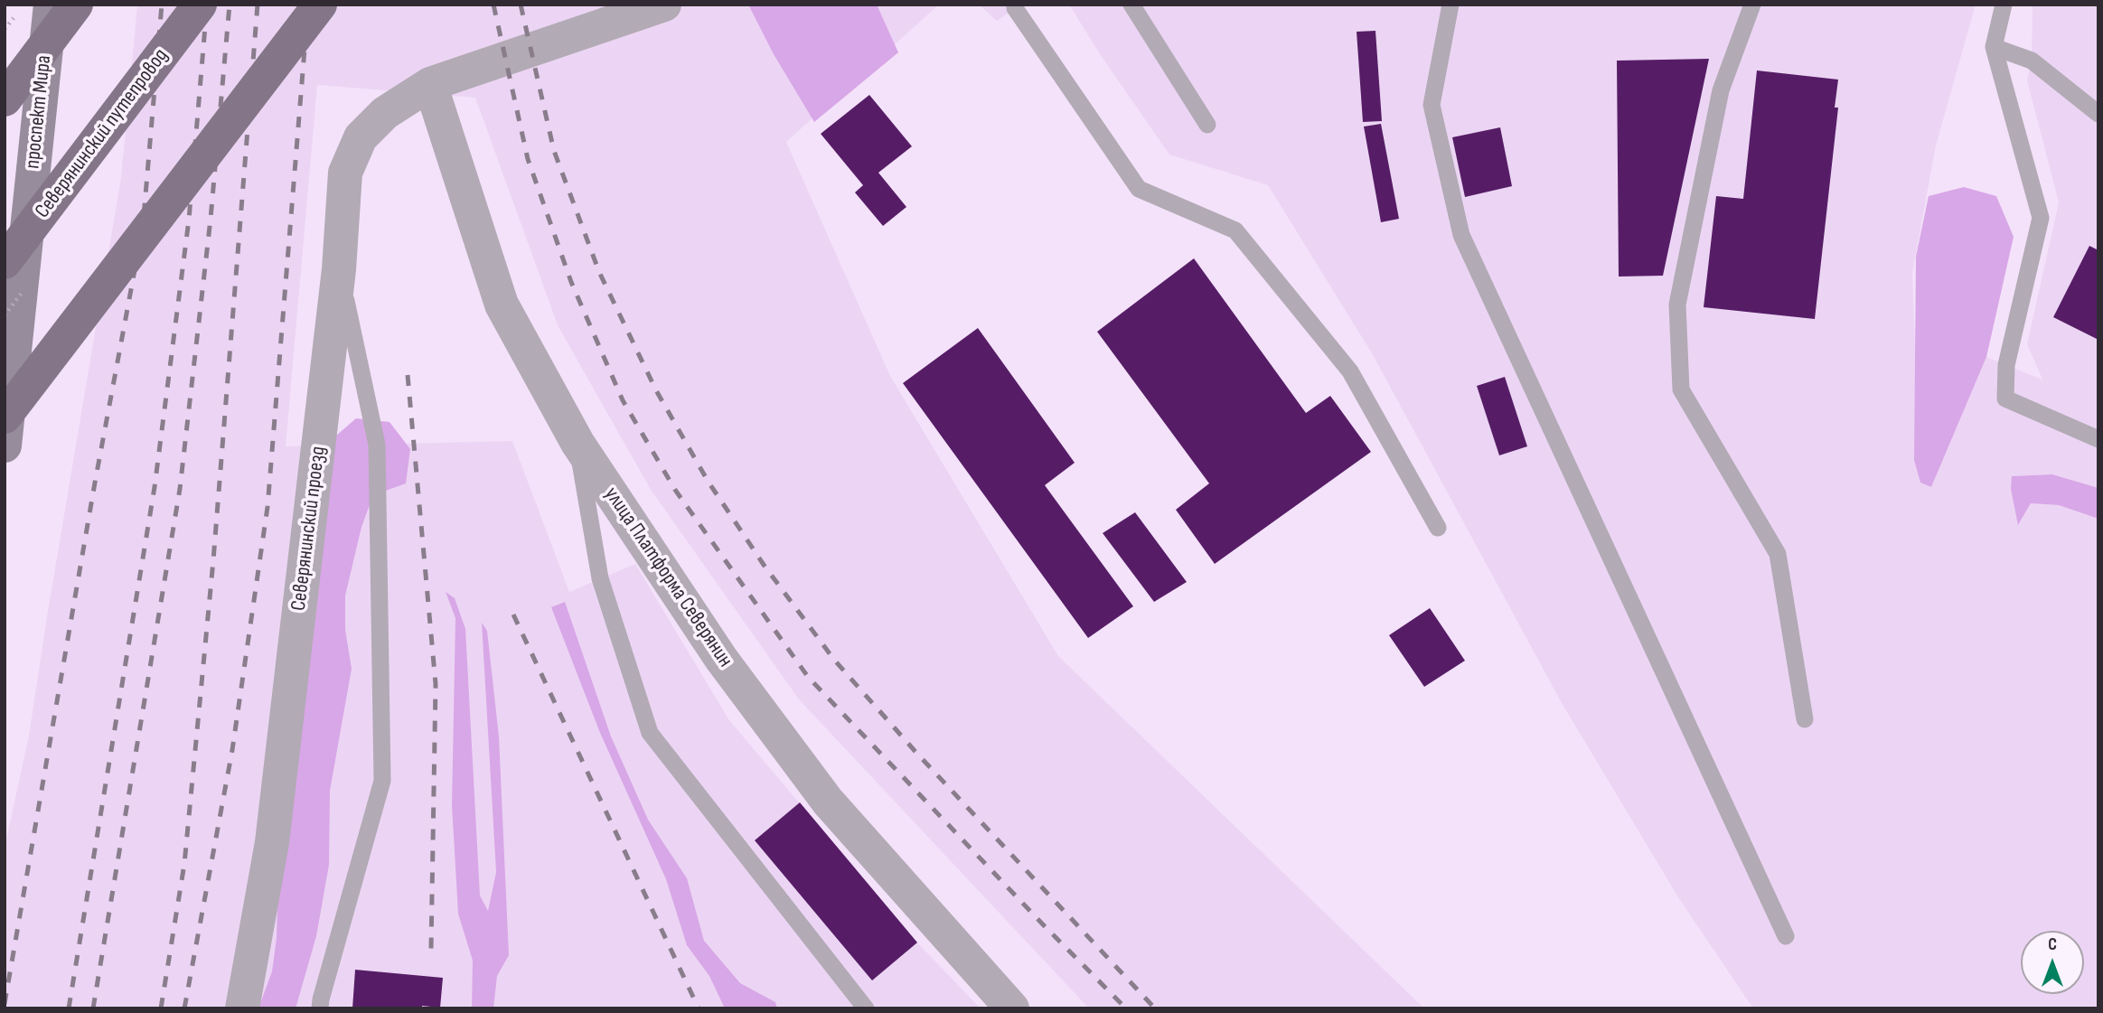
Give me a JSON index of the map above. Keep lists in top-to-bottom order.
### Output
{
  "streets": {
    "main road": ["проспект Мира", "Северянинский путепровод"],
    "street": ["Северянинский проезд", "улица Платформа Северянин"]
  },
  "crossings": [
    ["Северянинский проезд", "улица Платформа Северянин"]
  ],
  "north": "top"
}
